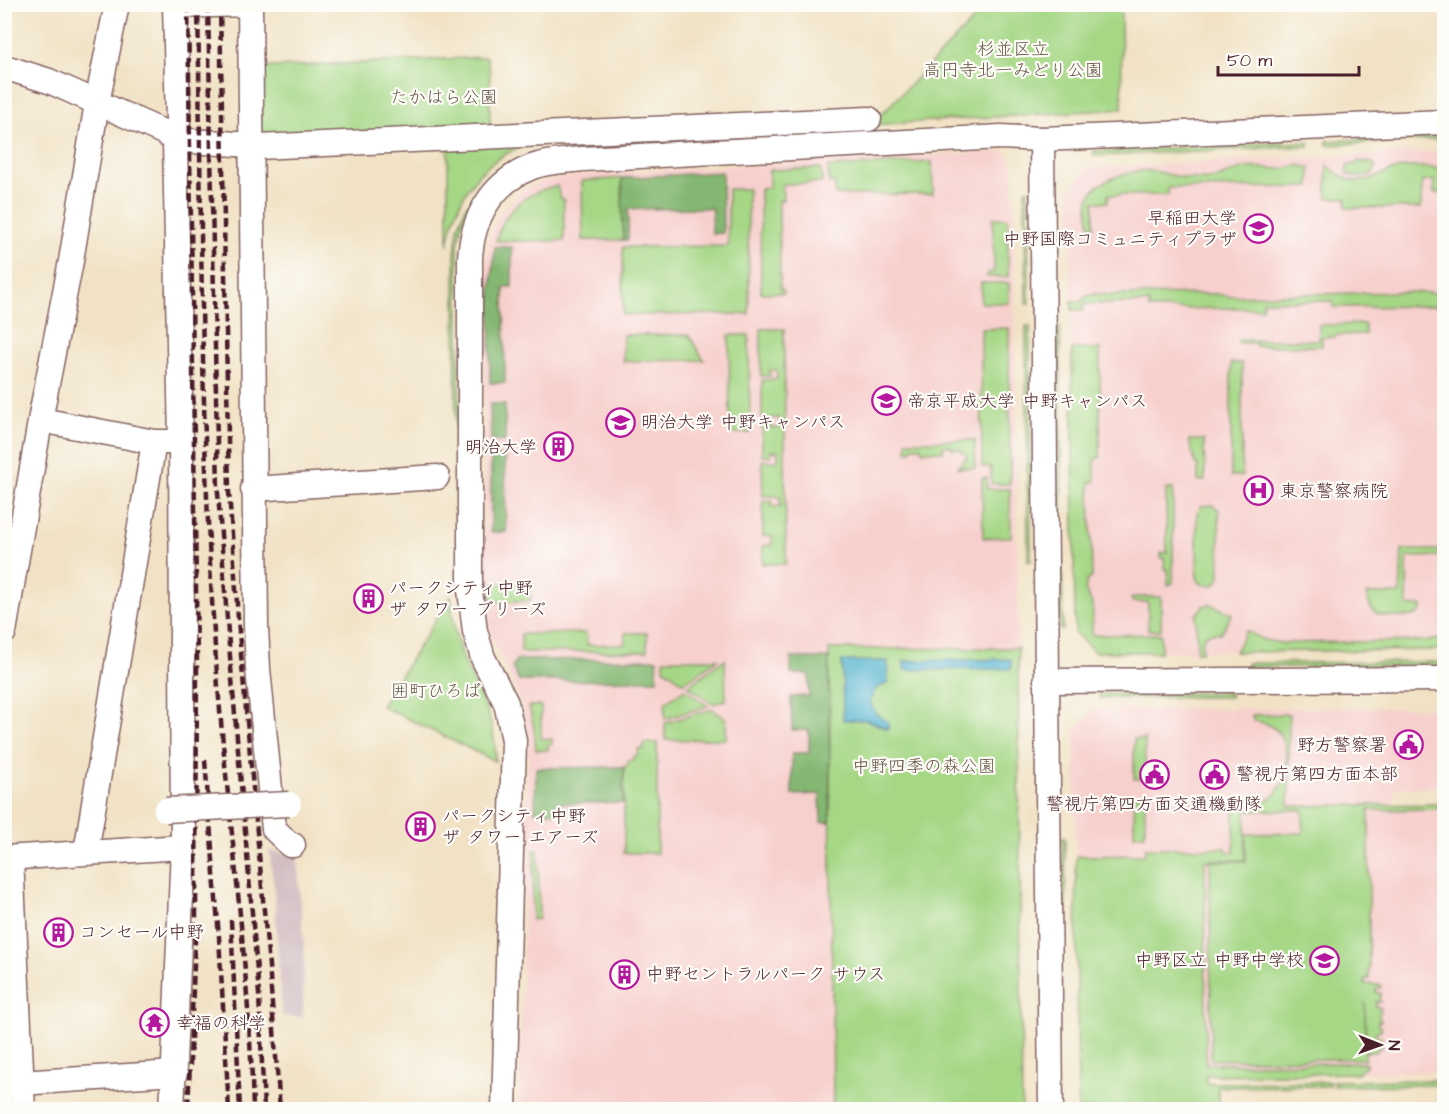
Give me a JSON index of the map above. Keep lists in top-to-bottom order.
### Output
{
  "parks": [
    "杉並区立 高円寺北一みどり公園",
    "たかはら公園",
    "囲町ひろば",
    "中野四季の森公園"
  ],
  "places": {
    "school or university": [
      "早稲田大学 中野国際コミュニティプラザ",
      "帝京平成大学 中野キャンパス",
      "明治大学 中野キャンパス",
      "中野区立 中野中学校"
    ],
    "building": [
      "明治大学",
      "パークシティ中野 ザ タワー ブリーズ",
      "パークシティ中野 ザ タワー エアーズ",
      "コンセール中野",
      "中野セントラルパーク サウス"
    ],
    "hospital": ["東京警察病院"],
    "public building": ["野方警察署", "警視庁第四方面本部", "警視庁第四方面交通機動隊"],
    "temple": ["幸福の科学"]
  },
  "scale_bar": "50 m",
  "north": "right"
}
